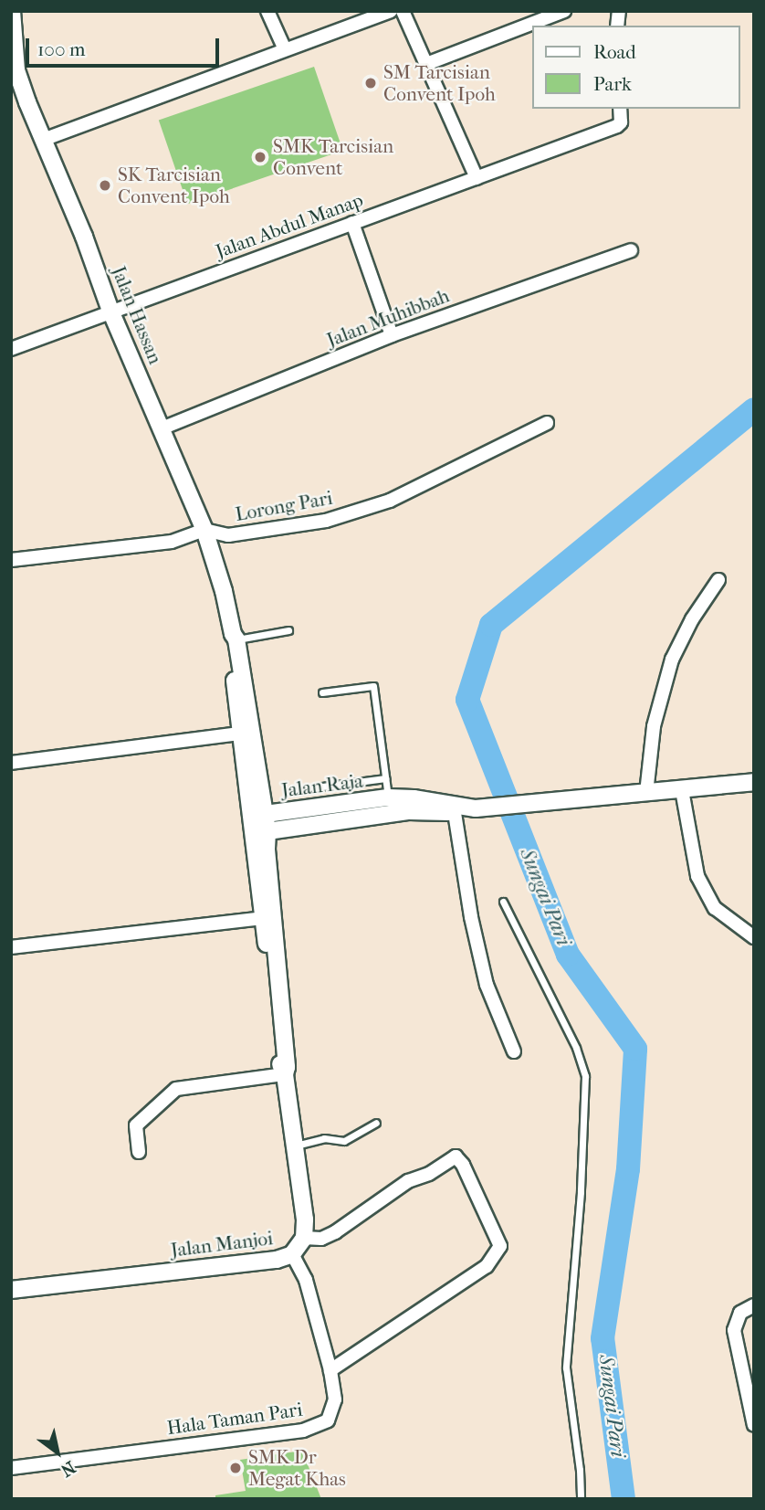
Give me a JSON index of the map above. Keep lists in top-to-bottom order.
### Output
{
  "streets": {
    "street": [
      "Jalan Abdul Manap",
      "Jalan Hassan",
      "Jalan Muhibbah",
      "Lorong Pari",
      "Jalan Raja",
      "Jalan Manjoi",
      "Hala Taman Pari"
    ]
  },
  "crossings": [
    ["Jalan Abdul Manap", "Jalan Hassan"],
    ["Jalan Hassan", "Jalan Muhibbah"],
    ["Jalan Hassan", "Lorong Pari"],
    ["Jalan Hassan", "Jalan Raja"],
    ["Jalan Manjoi", "Hala Taman Pari"]
  ],
  "water": ["Sungai Pari"],
  "places": [
    "SM Tarcisian Convent Ipoh",
    "SMK Tarcisian Convent",
    "SK Tarcisian Convent Ipoh",
    "SMK Dr Megat Khas"
  ],
  "legend": ["Road", "Park"],
  "scale_bar": "100 m",
  "north": "bottom right"
}
